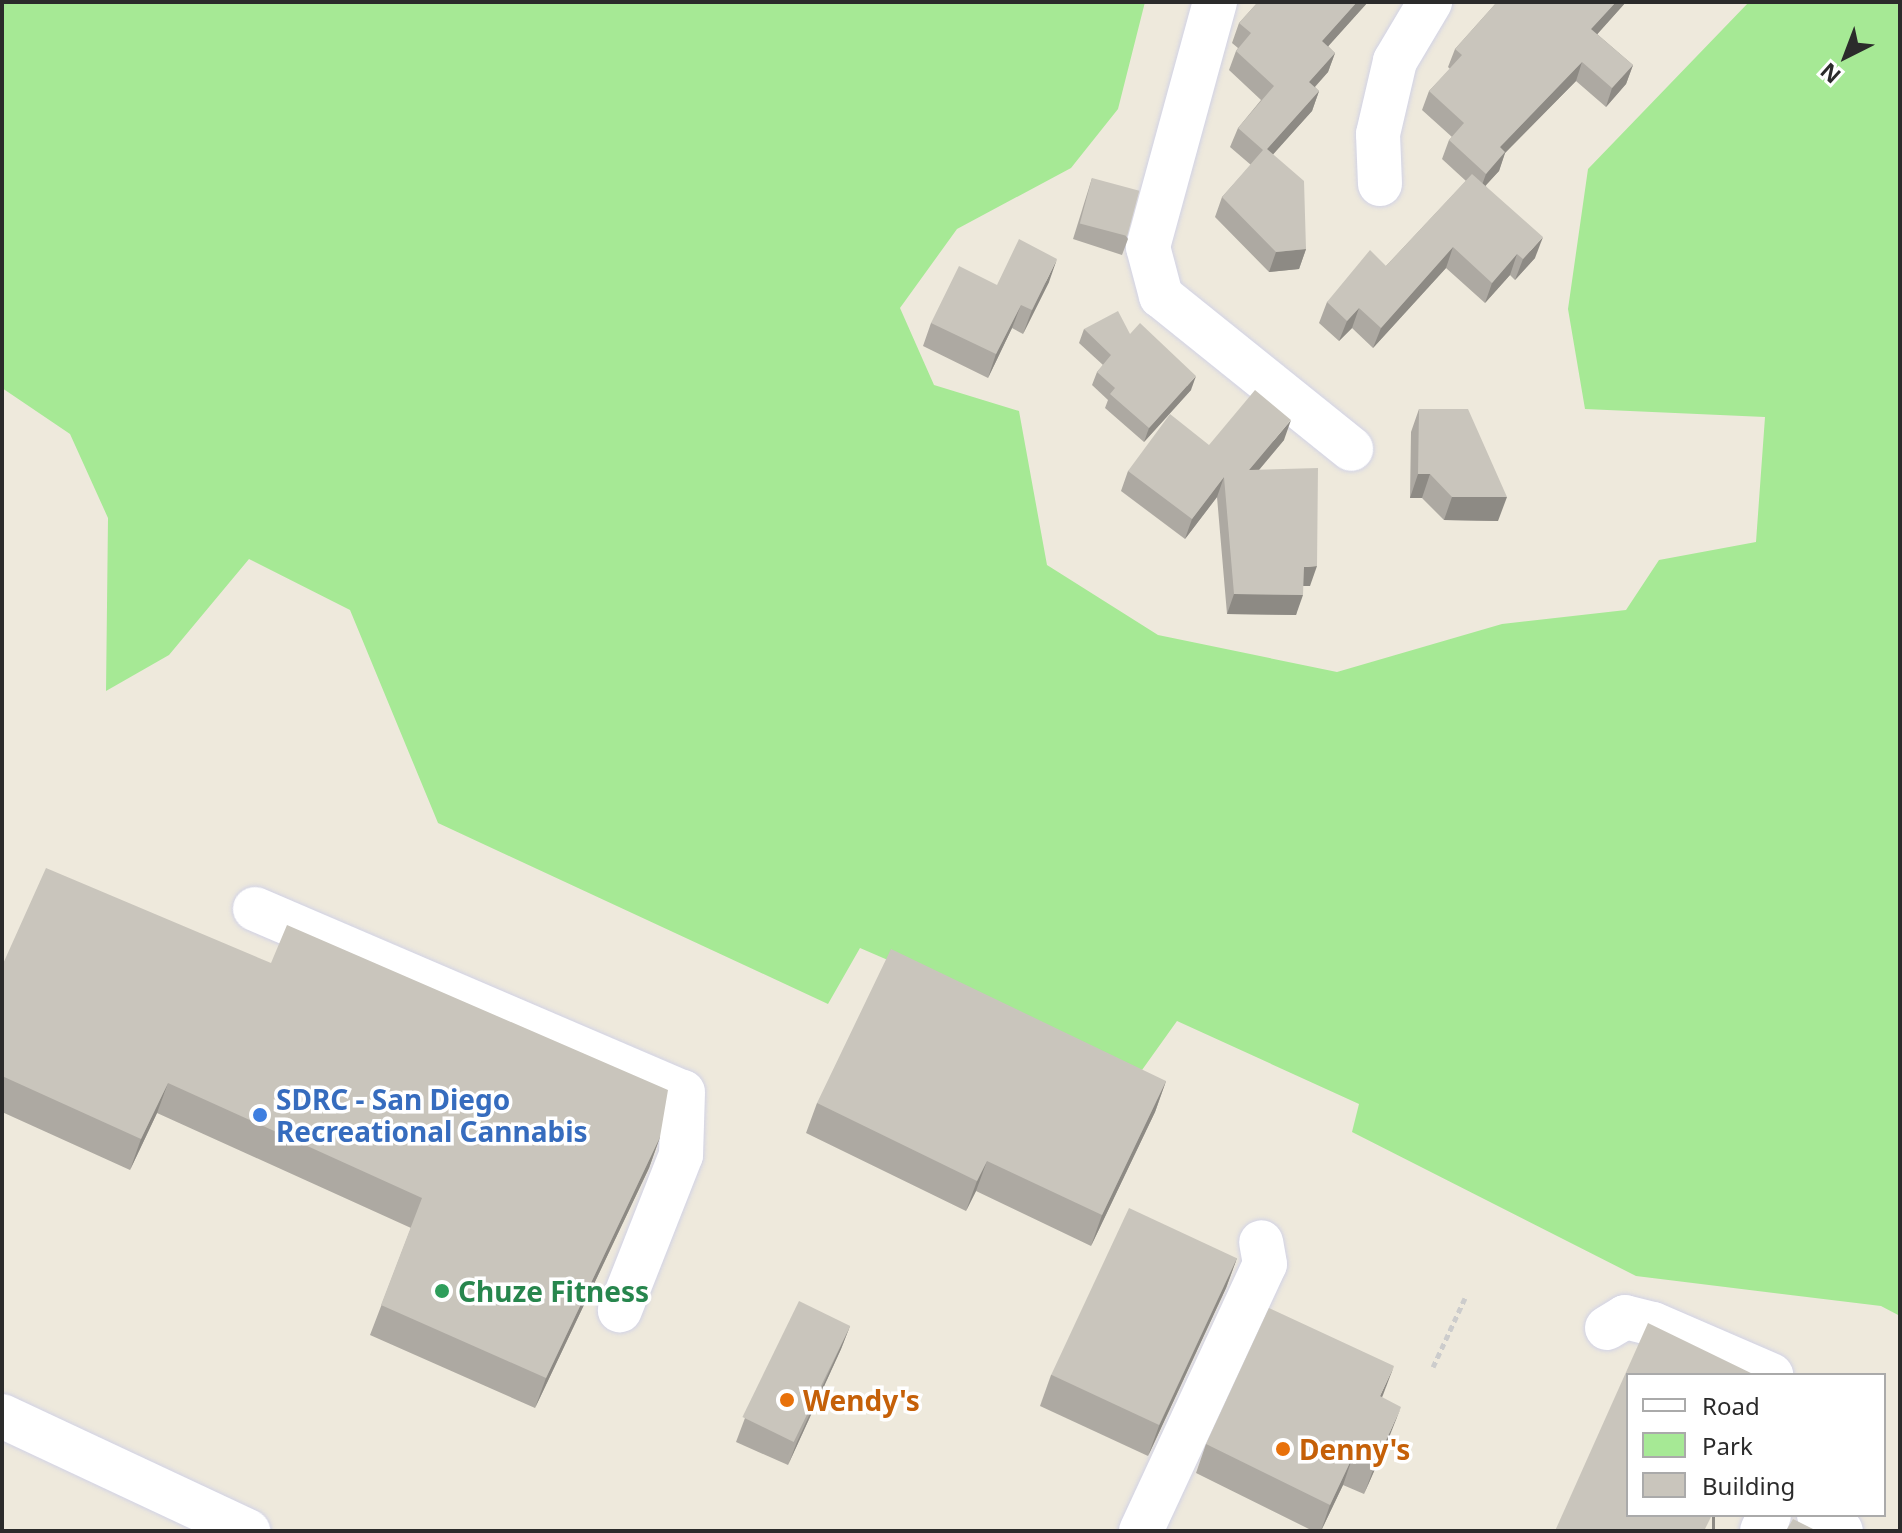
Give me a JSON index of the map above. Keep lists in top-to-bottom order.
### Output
{
  "places": [
    "SDRC - San Diego Recreational Cannabis",
    "Chuze Fitness",
    "Wendy's",
    "Denny's"
  ],
  "legend": ["Road", "Park", "Building"],
  "north": "bottom left"
}
